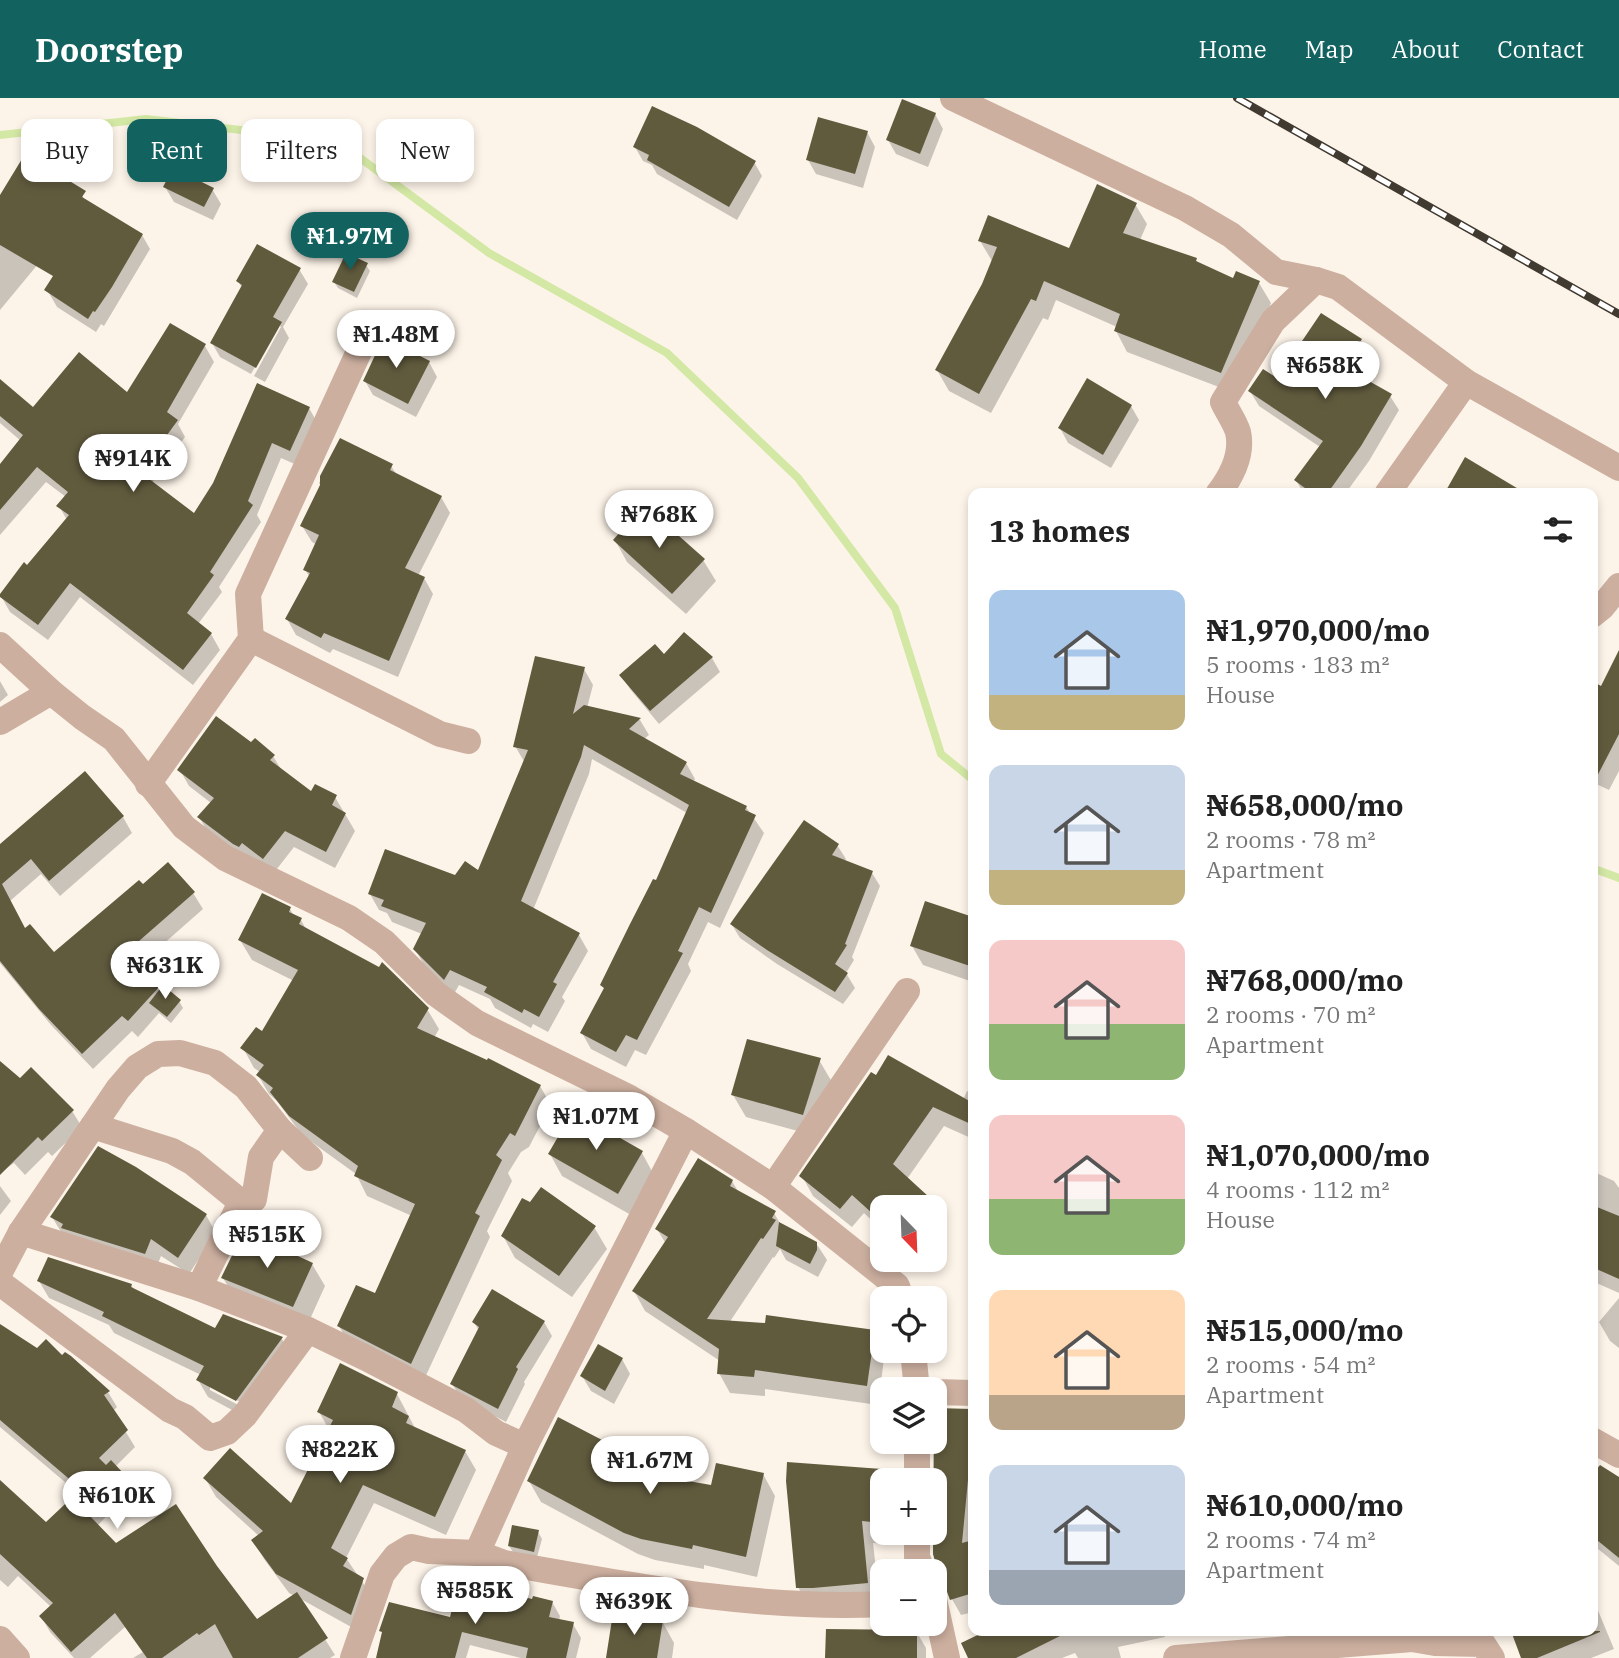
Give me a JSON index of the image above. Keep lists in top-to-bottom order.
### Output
{
  "north": "bottom right",
  "page": {
    "header": "Doorstep",
    "nav": [
      "Home",
      "Map",
      "About",
      "Contact"
    ],
    "chip": [
      "Buy",
      "Rent",
      "Filters",
      "New"
    ],
    "price": [
      "₦1.97M",
      "₦1.48M",
      "₦658K",
      "₦914K",
      "₦768K",
      "₦631K",
      "₦1.07M",
      "₦515K",
      "₦822K",
      "₦1.67M",
      "₦610K",
      "₦585K",
      "₦639K"
    ],
    "heading": "13 homes",
    "list": [
      {
        "name": "₦1,970,000/mo",
        "note": "5 rooms · 183 m² · House"
      },
      {
        "name": "₦658,000/mo",
        "note": "2 rooms · 78 m² · Apartment"
      },
      {
        "name": "₦768,000/mo",
        "note": "2 rooms · 70 m² · Apartment"
      },
      {
        "name": "₦1,070,000/mo",
        "note": "4 rooms · 112 m² · House"
      },
      {
        "name": "₦515,000/mo",
        "note": "2 rooms · 54 m² · Apartment"
      },
      {
        "name": "₦610,000/mo",
        "note": "2 rooms · 74 m² · Apartment"
      }
    ],
    "map_buttons": ["+", "−"]
  }
}
